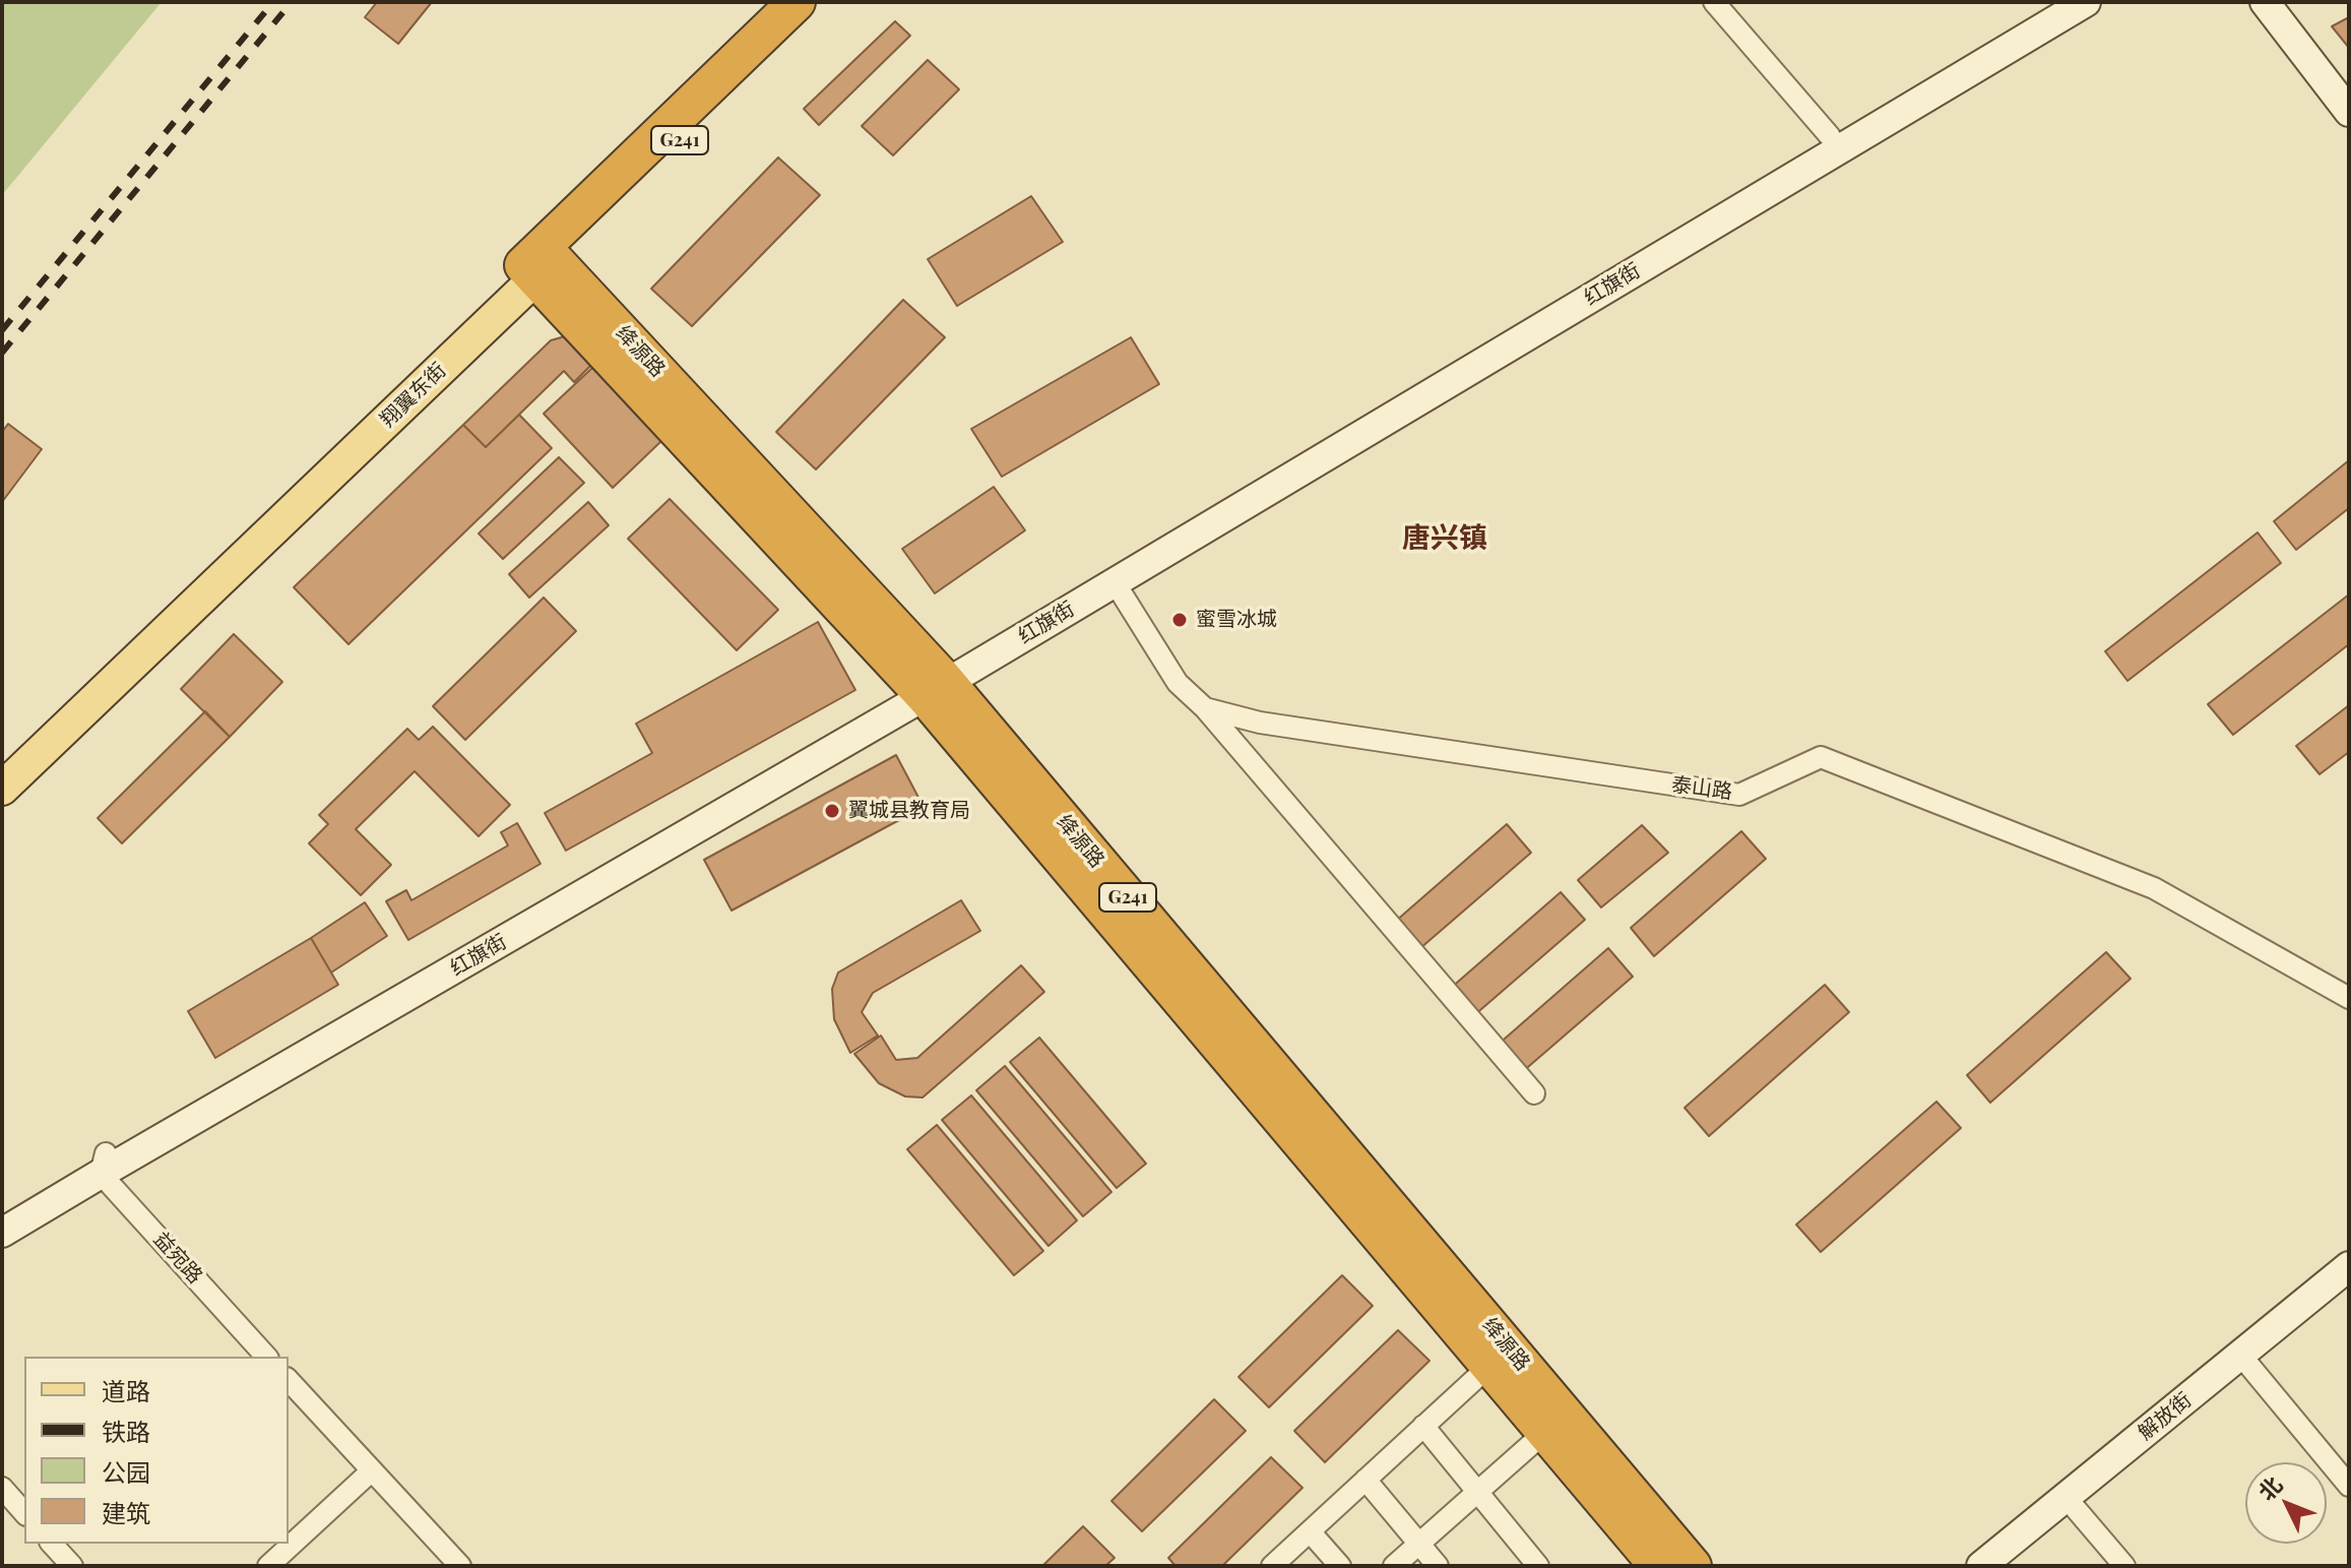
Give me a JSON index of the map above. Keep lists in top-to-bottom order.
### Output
{
  "streets": {
    "highway": ["G241", "绛源路", "翔翼东街"],
    "main road": ["红旗街", "解放街"],
    "street": ["泰山路", "益宛路"]
  },
  "crossings": [
    ["红旗街", "绛源路"],
    ["红旗街", "泰山路"],
    ["红旗街", "益宛路"],
    ["绛源路", "翔翼东街"]
  ],
  "districts": ["唐兴镇"],
  "places": ["蜜雪冰城", "翼城县教育局"],
  "legend": [
    "道路",
    "铁路",
    "公园",
    "建筑"
  ],
  "north": "top left"
}
